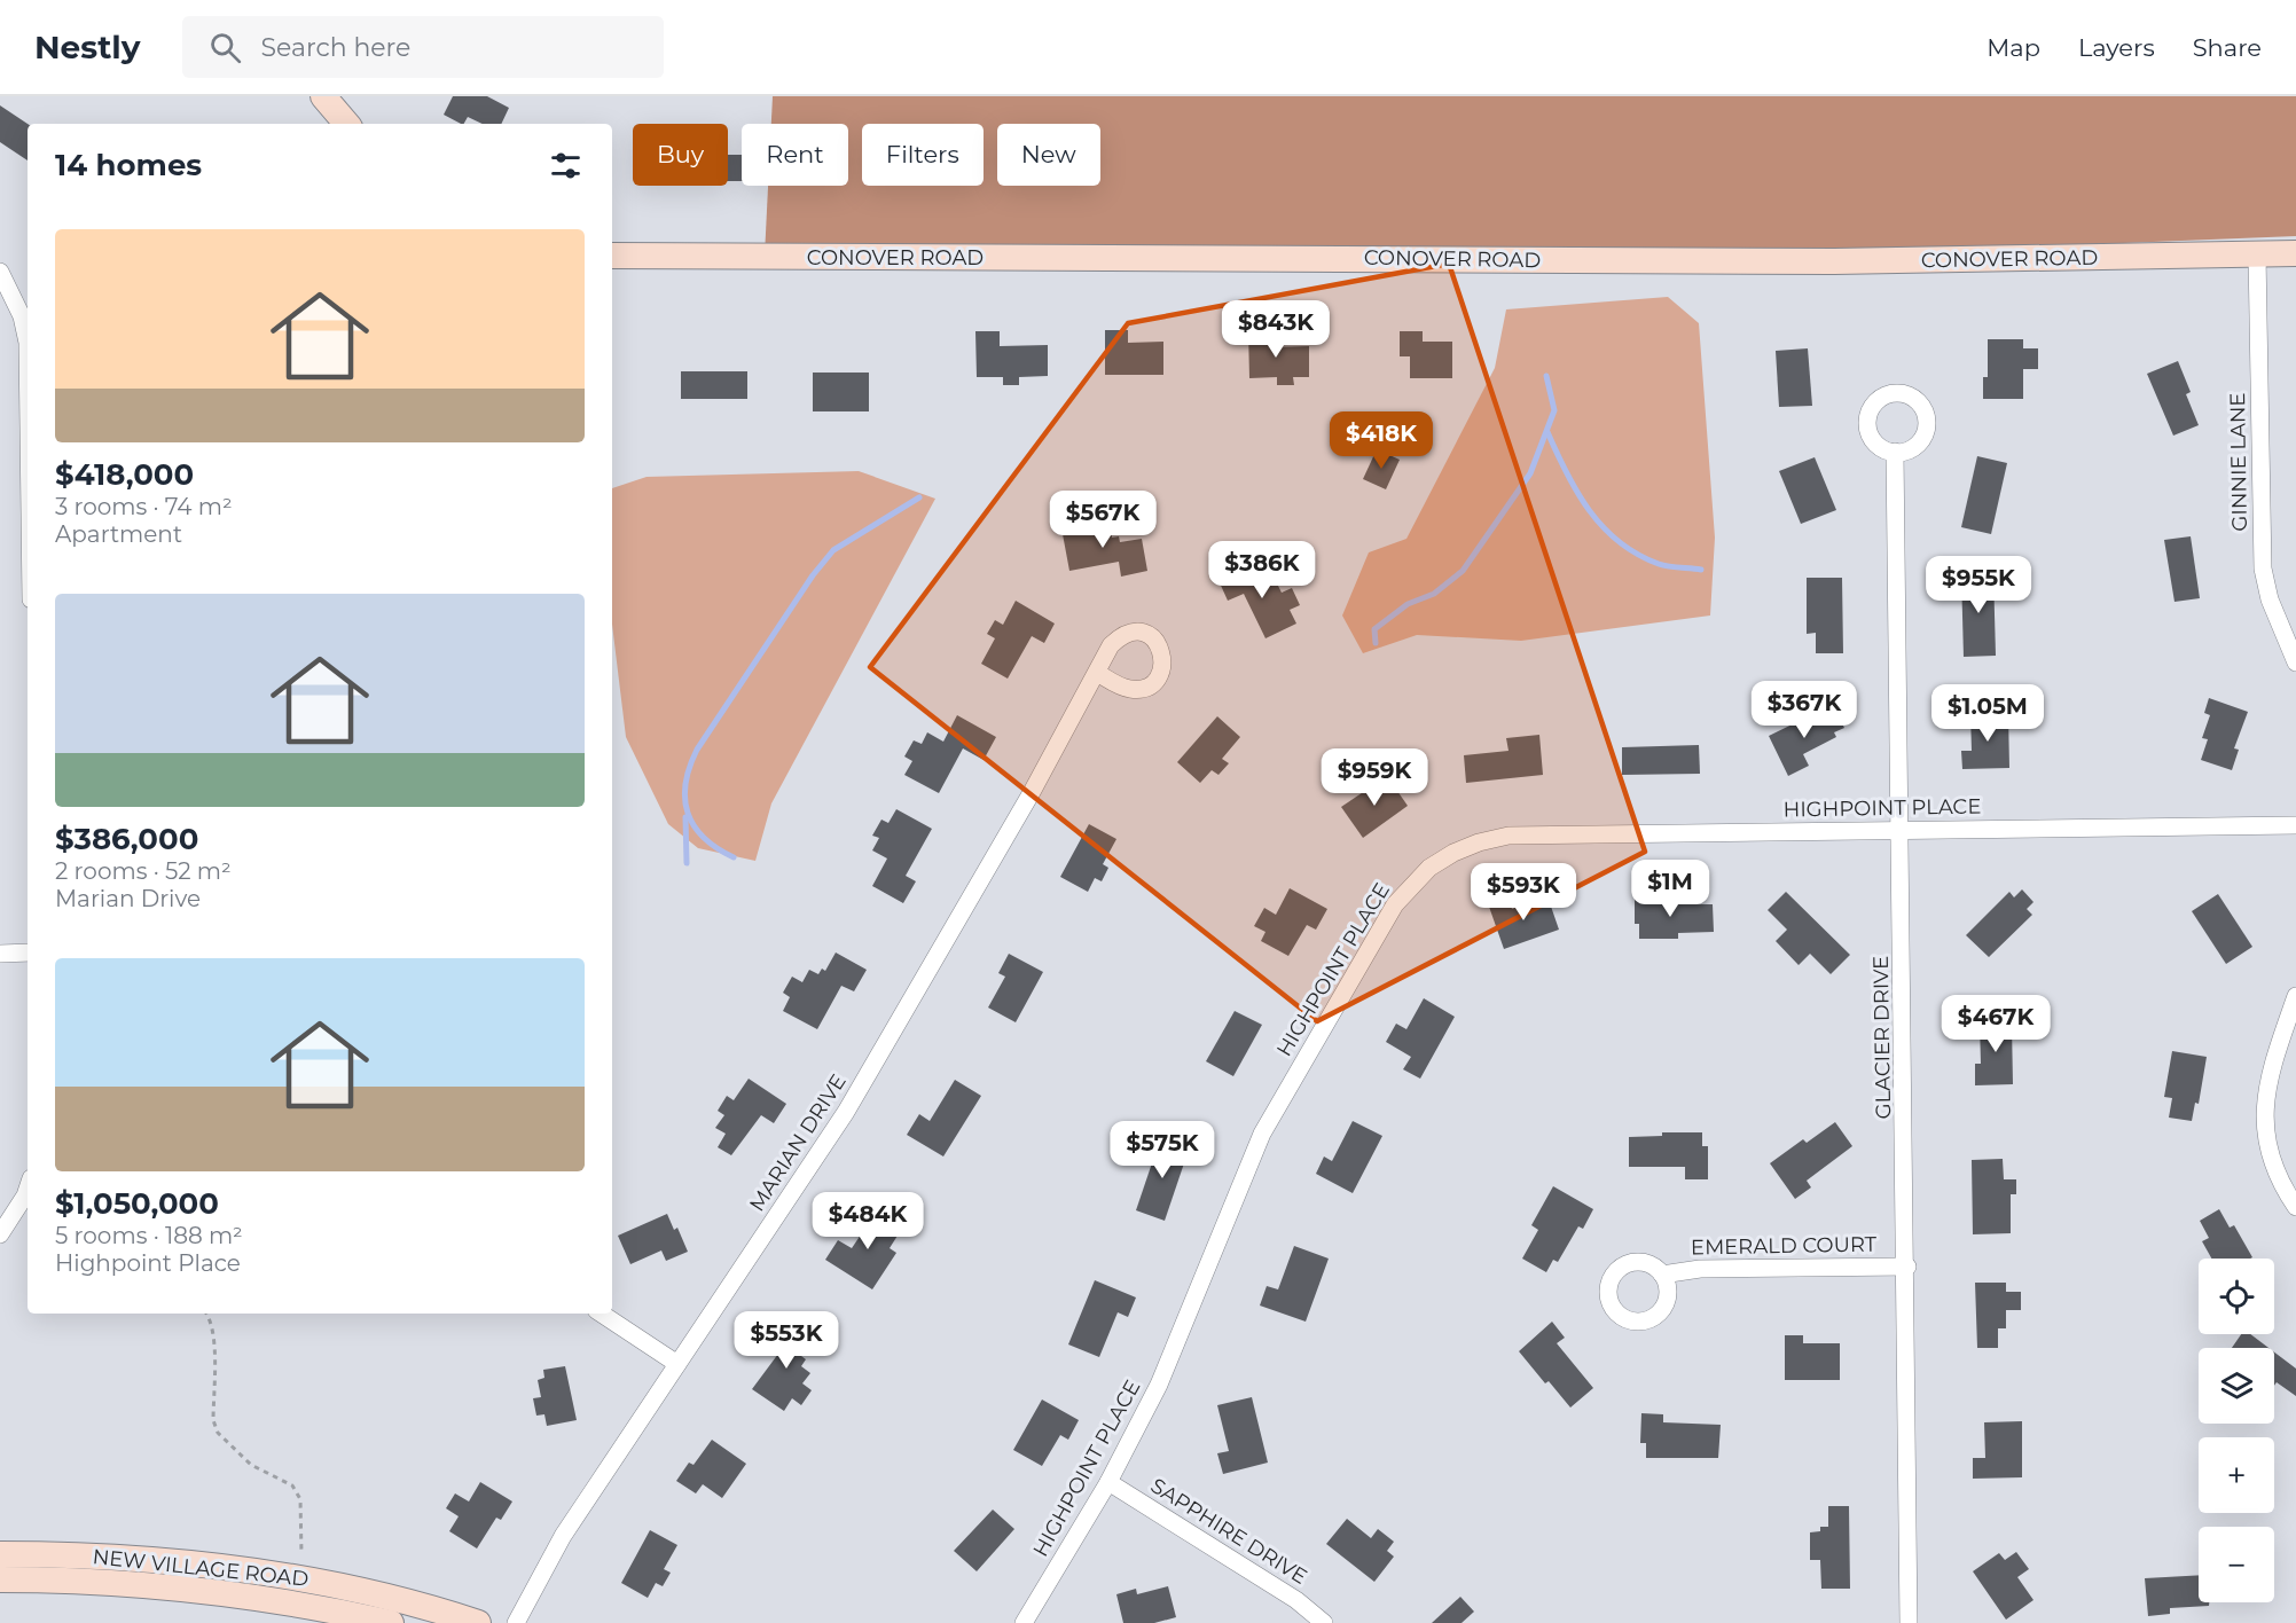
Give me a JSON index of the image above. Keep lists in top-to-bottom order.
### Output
{
  "streets": {
    "street": [
      "CONOVER ROAD",
      "GINNIE LANE",
      "HIGHPOINT PLACE",
      "GLACIER DRIVE",
      "MARIAN DRIVE",
      "EMERALD COURT",
      "SAPPHIRE DRIVE",
      "NEW VILLAGE ROAD"
    ]
  },
  "crossings": [
    ["CONOVER ROAD", "GINNIE LANE"],
    ["HIGHPOINT PLACE", "GLACIER DRIVE"],
    ["HIGHPOINT PLACE", "SAPPHIRE DRIVE"],
    ["GLACIER DRIVE", "EMERALD COURT"]
  ],
  "page": {
    "header": "Nestly",
    "search": "Search here",
    "nav": ["Map", "Layers", "Share"],
    "chip": [
      "Buy",
      "Rent",
      "Filters",
      "New"
    ],
    "heading": "14 homes",
    "list": [
      {
        "name": "$418,000",
        "note": "3 rooms · 74 m² · Apartment"
      },
      {
        "name": "$386,000",
        "note": "2 rooms · 52 m² · Marian Drive"
      },
      {
        "name": "$1,050,000",
        "note": "5 rooms · 188 m² · Highpoint Place"
      }
    ],
    "price": [
      "$843K",
      "$418K",
      "$567K",
      "$386K",
      "$955K",
      "$367K",
      "$1.05M",
      "$959K",
      "$1M",
      "$593K",
      "$467K",
      "$575K",
      "$484K",
      "$553K"
    ],
    "map_buttons": ["+", "−"]
  }
}
